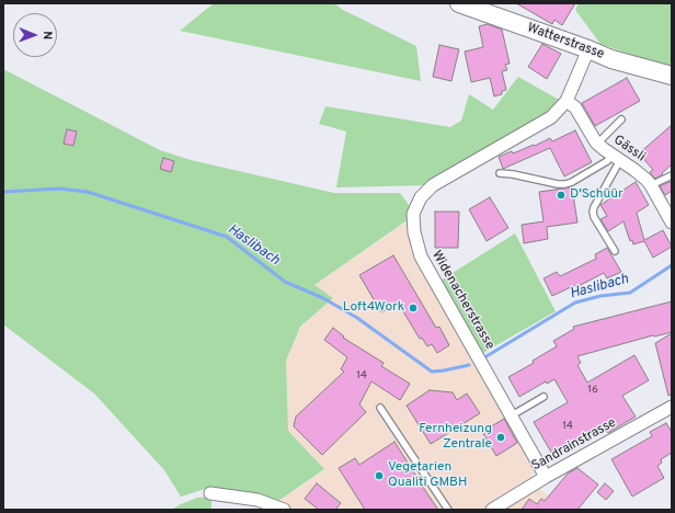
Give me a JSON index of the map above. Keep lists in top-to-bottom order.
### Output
{
  "streets": {
    "street": [
      "Watterstrasse",
      "Gässli",
      "Widenacherstrasse",
      "Sandrainstrasse"
    ]
  },
  "crossings": [
    ["Watterstrasse", "Widenacherstrasse"],
    ["Gässli", "Widenacherstrasse"],
    ["Widenacherstrasse", "Sandrainstrasse"]
  ],
  "water": ["Haslibach"],
  "places": [
    "D'Schüür",
    "Loft4Work",
    "Fernheizung Zentrale",
    "Vegetarien Qualiti GMBH"
  ],
  "house_numbers": ["14", "16", "14"],
  "north": "right"
}
